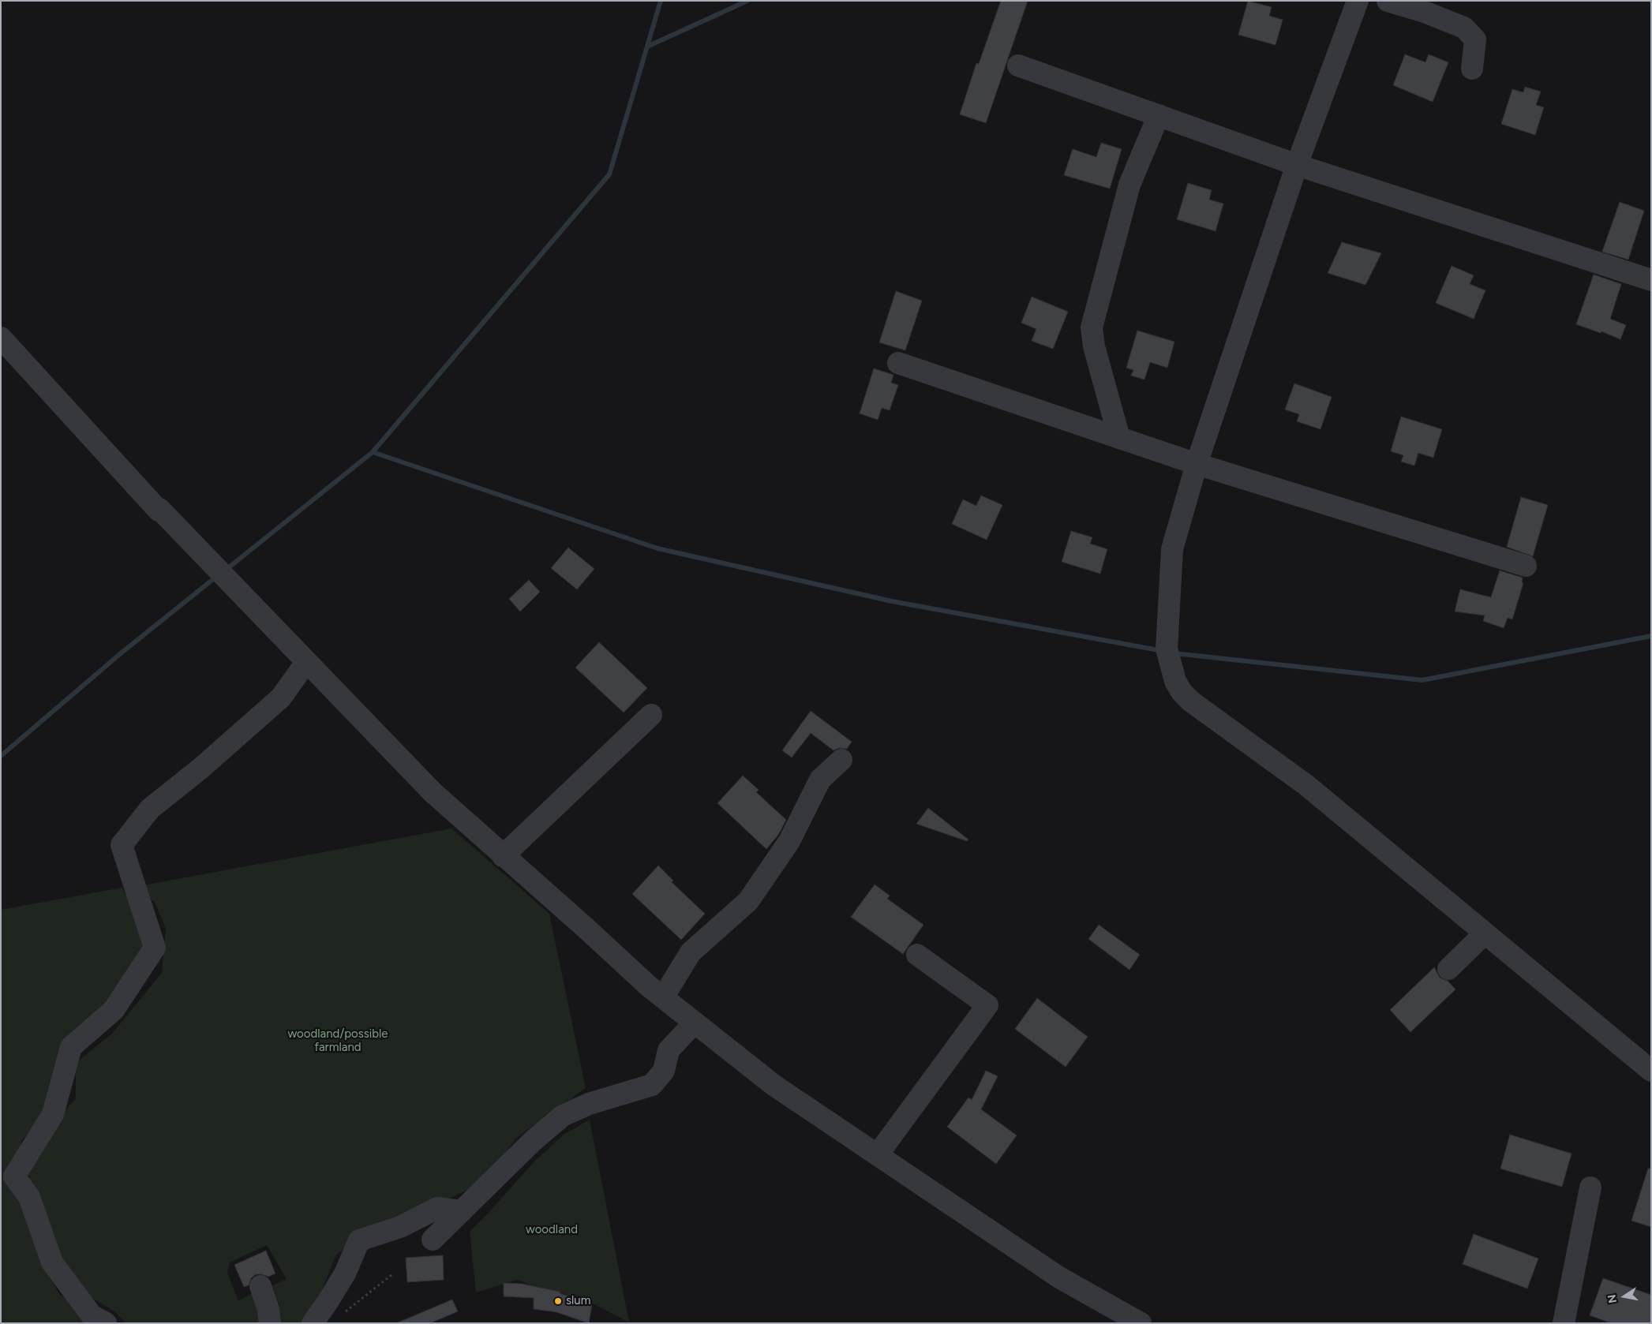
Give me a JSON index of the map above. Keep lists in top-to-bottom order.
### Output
{
  "parks": ["woodland/possible farmland", "woodland"],
  "places": ["slum"],
  "north": "left"
}
